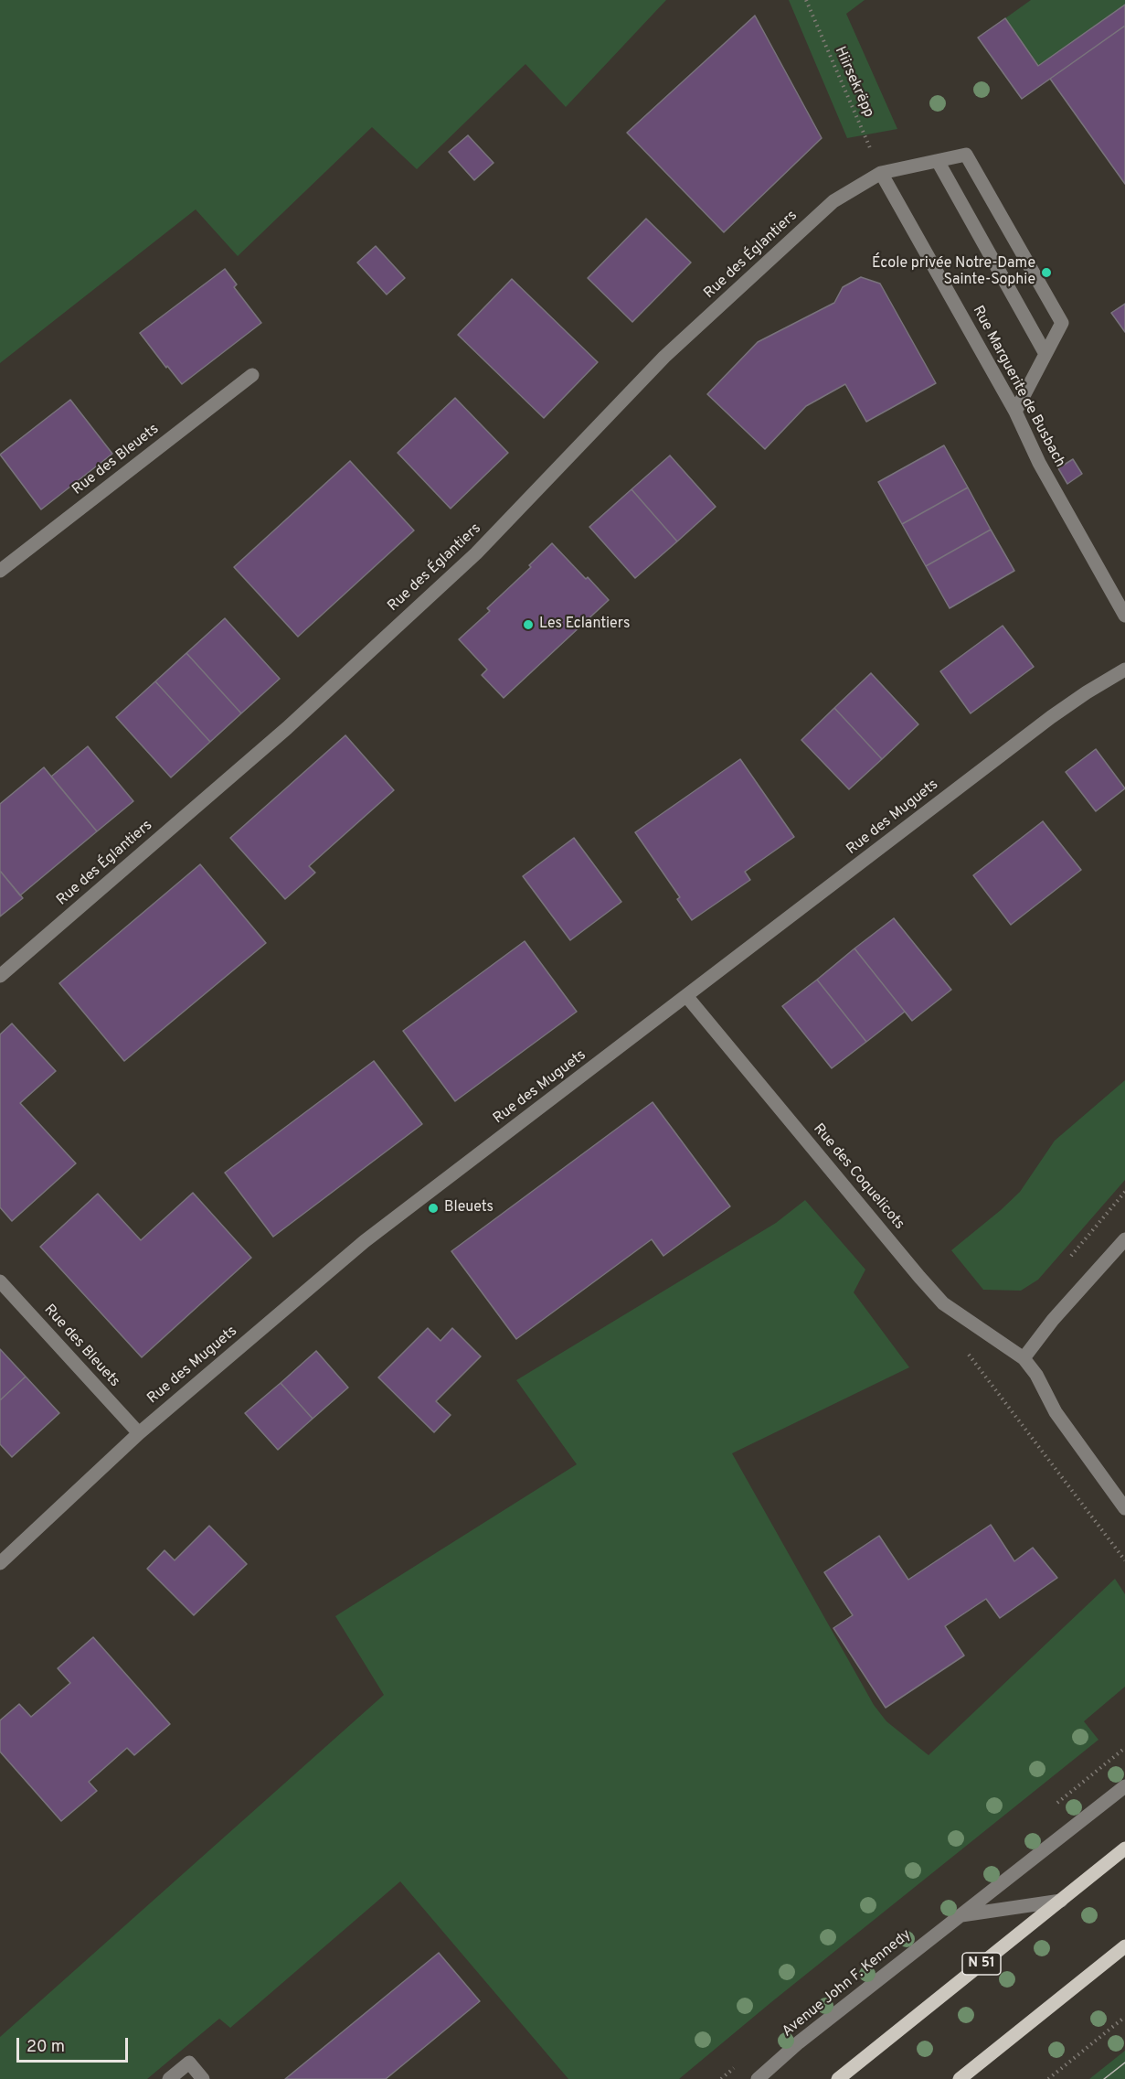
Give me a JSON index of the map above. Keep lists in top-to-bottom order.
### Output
{
  "streets": {
    "main road": ["N 51"],
    "street": [
      "Rue des Églantiers",
      "Rue Marguerite de Busbach",
      "Rue des Bleuets",
      "Rue des Muguets",
      "Rue des Coquelicots",
      "Avenue John F. Kennedy"
    ],
    "path": ["Hiirsekrëpp"]
  },
  "crossings": [
    ["Hiirsekrëpp", "Rue des Églantiers"],
    ["Hiirsekrëpp", "Rue Marguerite de Busbach"],
    ["Rue des Églantiers", "Rue Marguerite de Busbach"],
    ["Rue des Bleuets", "Rue des Muguets"],
    ["Rue des Muguets", "Rue des Coquelicots"],
    ["N 51", "Avenue John F. Kennedy"]
  ],
  "places": ["École privée Notre-Dame Sainte-Sophie", "Les Eclantiers", "Bleuets"],
  "scale_bar": "20 m"
}
